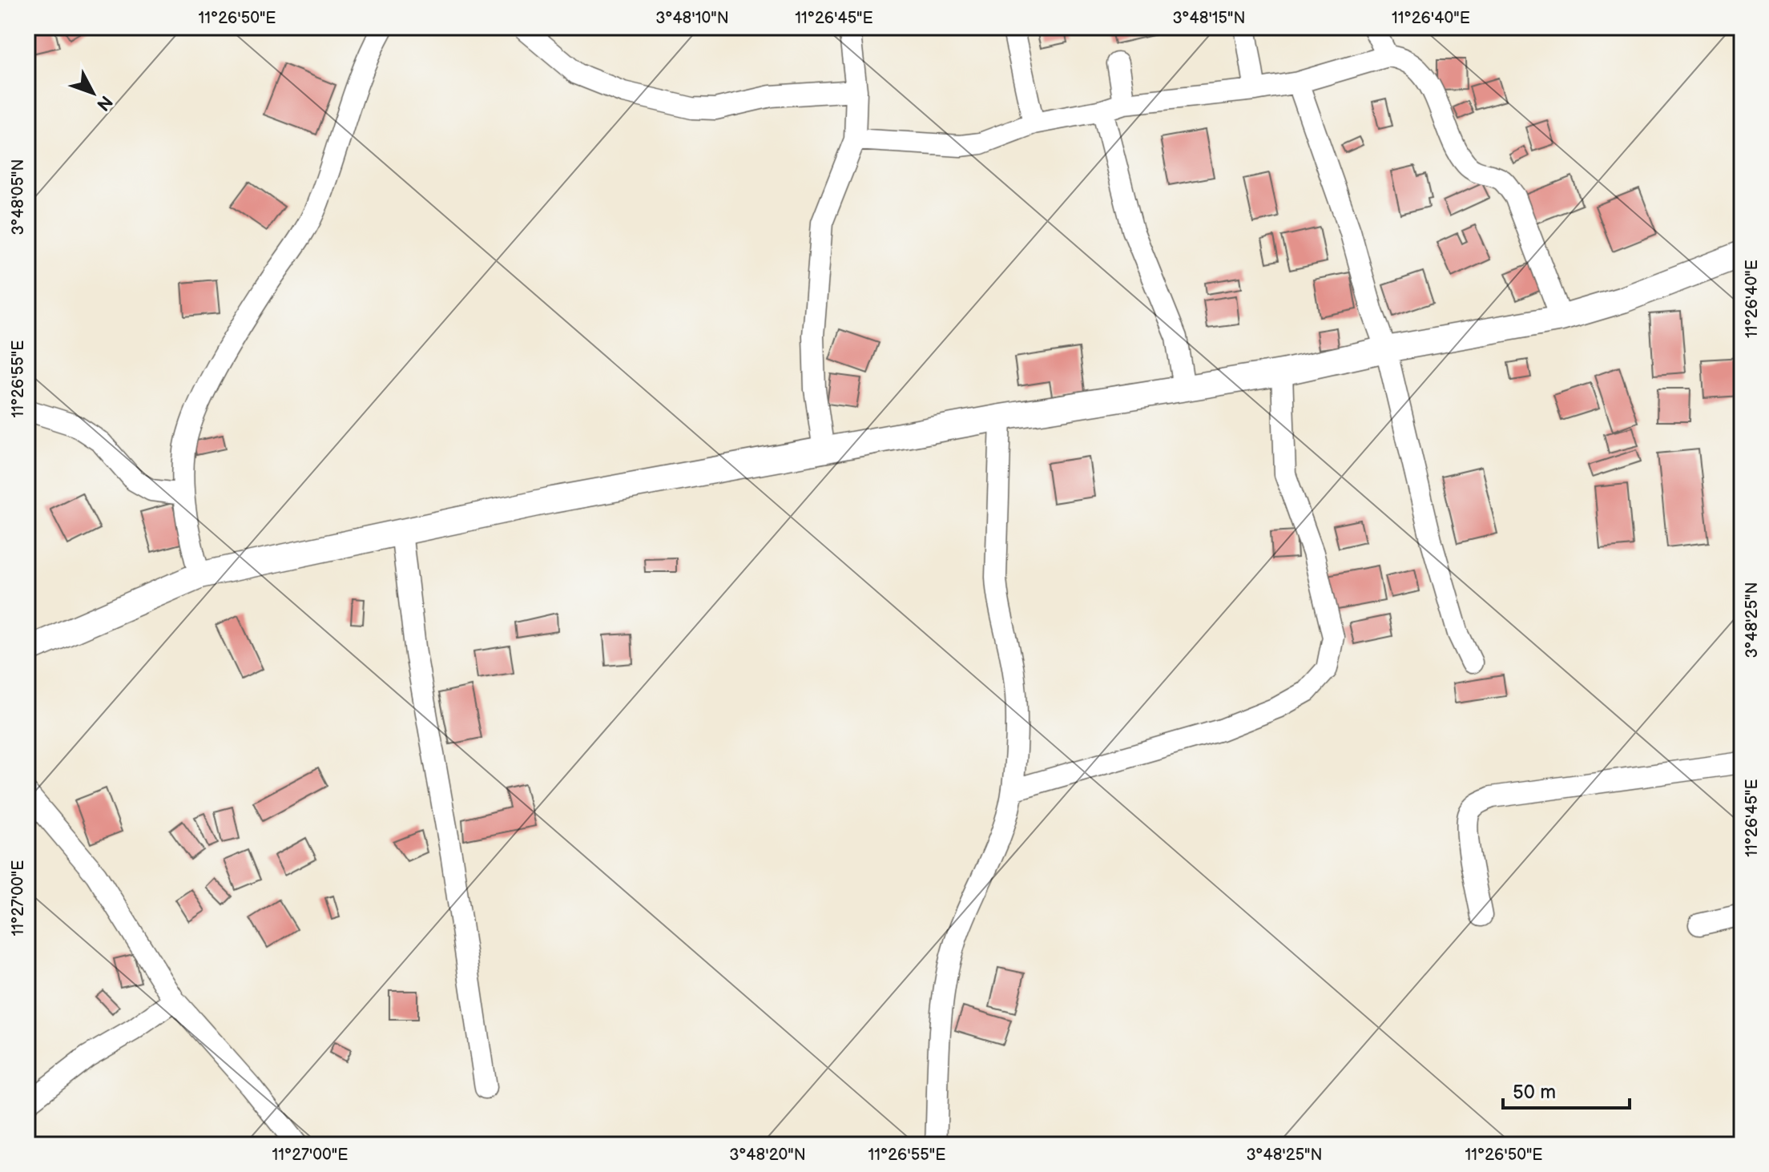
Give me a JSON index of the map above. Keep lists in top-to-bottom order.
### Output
{
  "scale_bar": "50 m",
  "north": "bottom right",
  "coordinates": [
    "11°26'50\"E",
    "3°48'10\"N",
    "11°26'45\"E",
    "3°48'15\"N",
    "11°26'40\"E",
    "3°48'05\"N",
    "11°26'55\"E",
    "3°48'25\"N",
    "11°27'00\"E",
    "3°48'20\"N"
  ]
}
